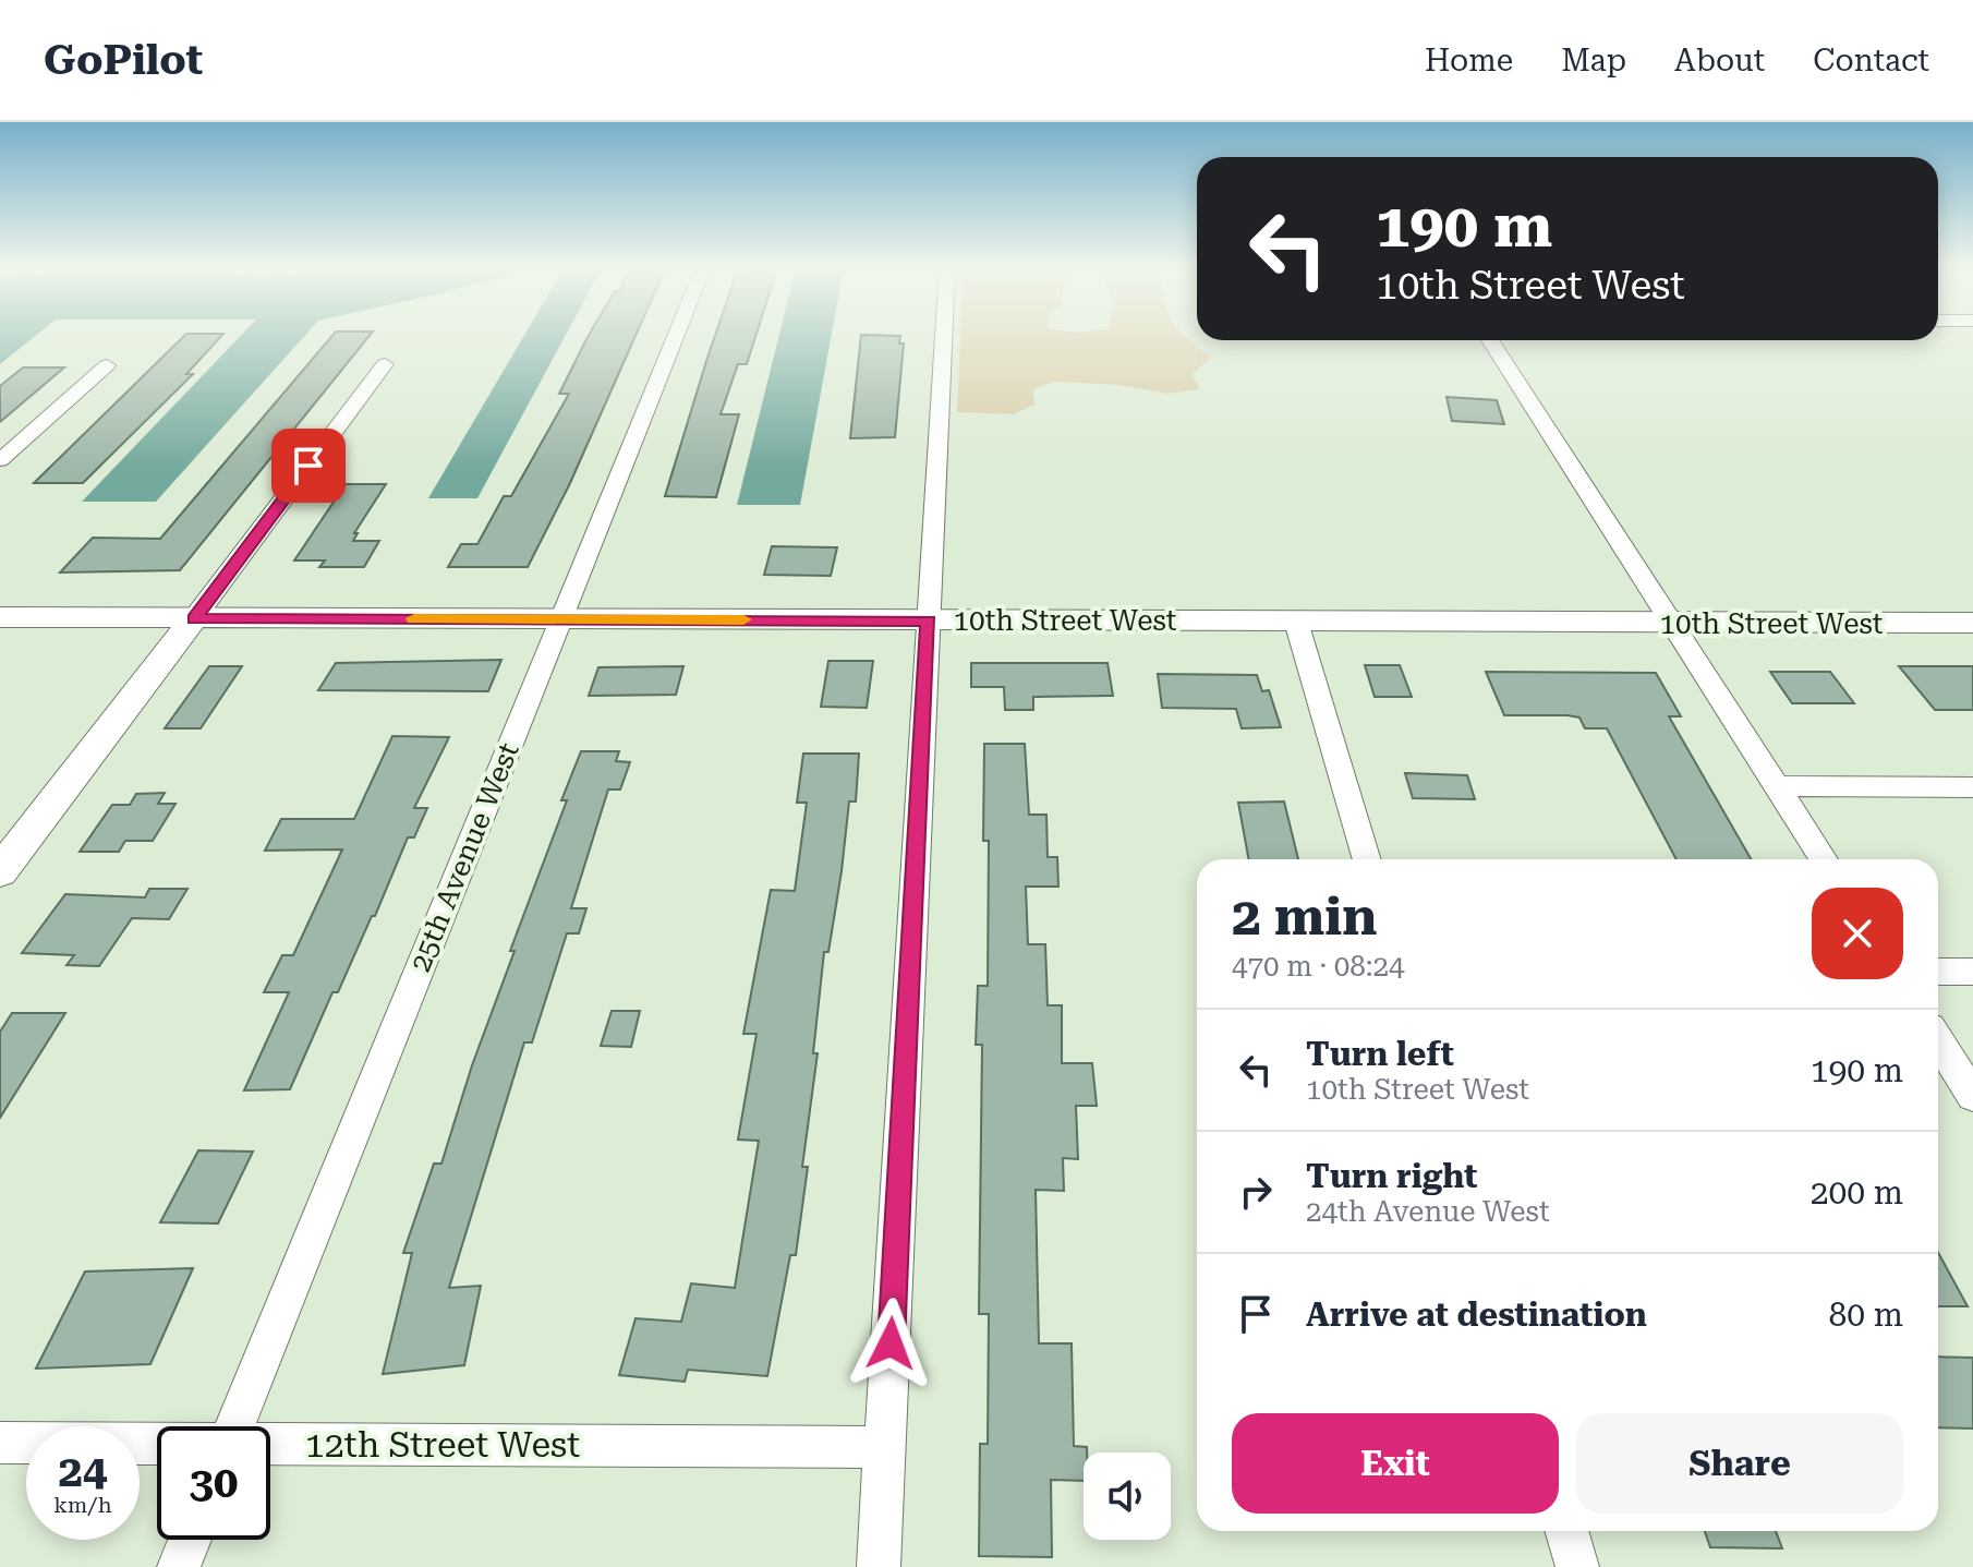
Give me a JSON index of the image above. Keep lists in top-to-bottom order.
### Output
{
  "streets": {
    "street": ["10th Street West", "25th Avenue West", "12th Street West"]
  },
  "crossings": [
    ["10th Street West", "25th Avenue West"]
  ],
  "page": {
    "header": "GoPilot",
    "nav": [
      "Home",
      "Map",
      "About",
      "Contact"
    ],
    "turn": ["190 m", "10th Street West"],
    "heading": ["2 min", "470 m · 08:24"],
    "list": [
      {
        "name": "Turn left",
        "note": "10th Street West",
        "value": "190 m"
      },
      {
        "name": "Turn right",
        "note": "24th Avenue West",
        "value": "200 m"
      },
      {
        "name": "Arrive at destination",
        "value": "80 m"
      }
    ],
    "buttons": ["Exit", "Share"],
    "speed": "24 km/h",
    "limit": "30"
  }
}
